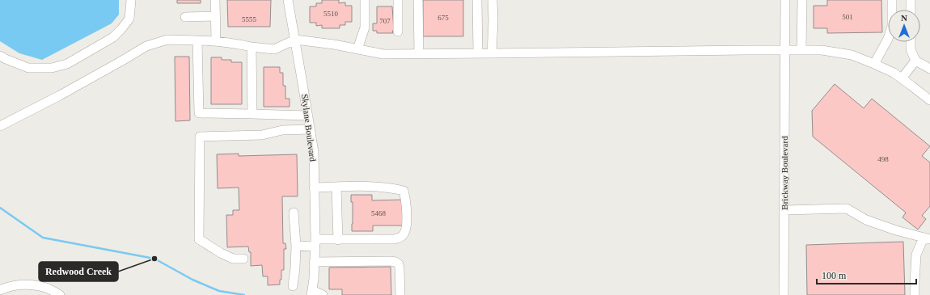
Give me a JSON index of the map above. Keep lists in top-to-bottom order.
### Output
{
  "streets": {
    "street": ["Skylane Boulevard", "Brickway Boulevard"]
  },
  "places": ["Redwood Creek"],
  "house_numbers": [
    "5510",
    "501",
    "675",
    "5555",
    "707",
    "498",
    "5468"
  ],
  "scale_bar": "100 m",
  "north": "top"
}
